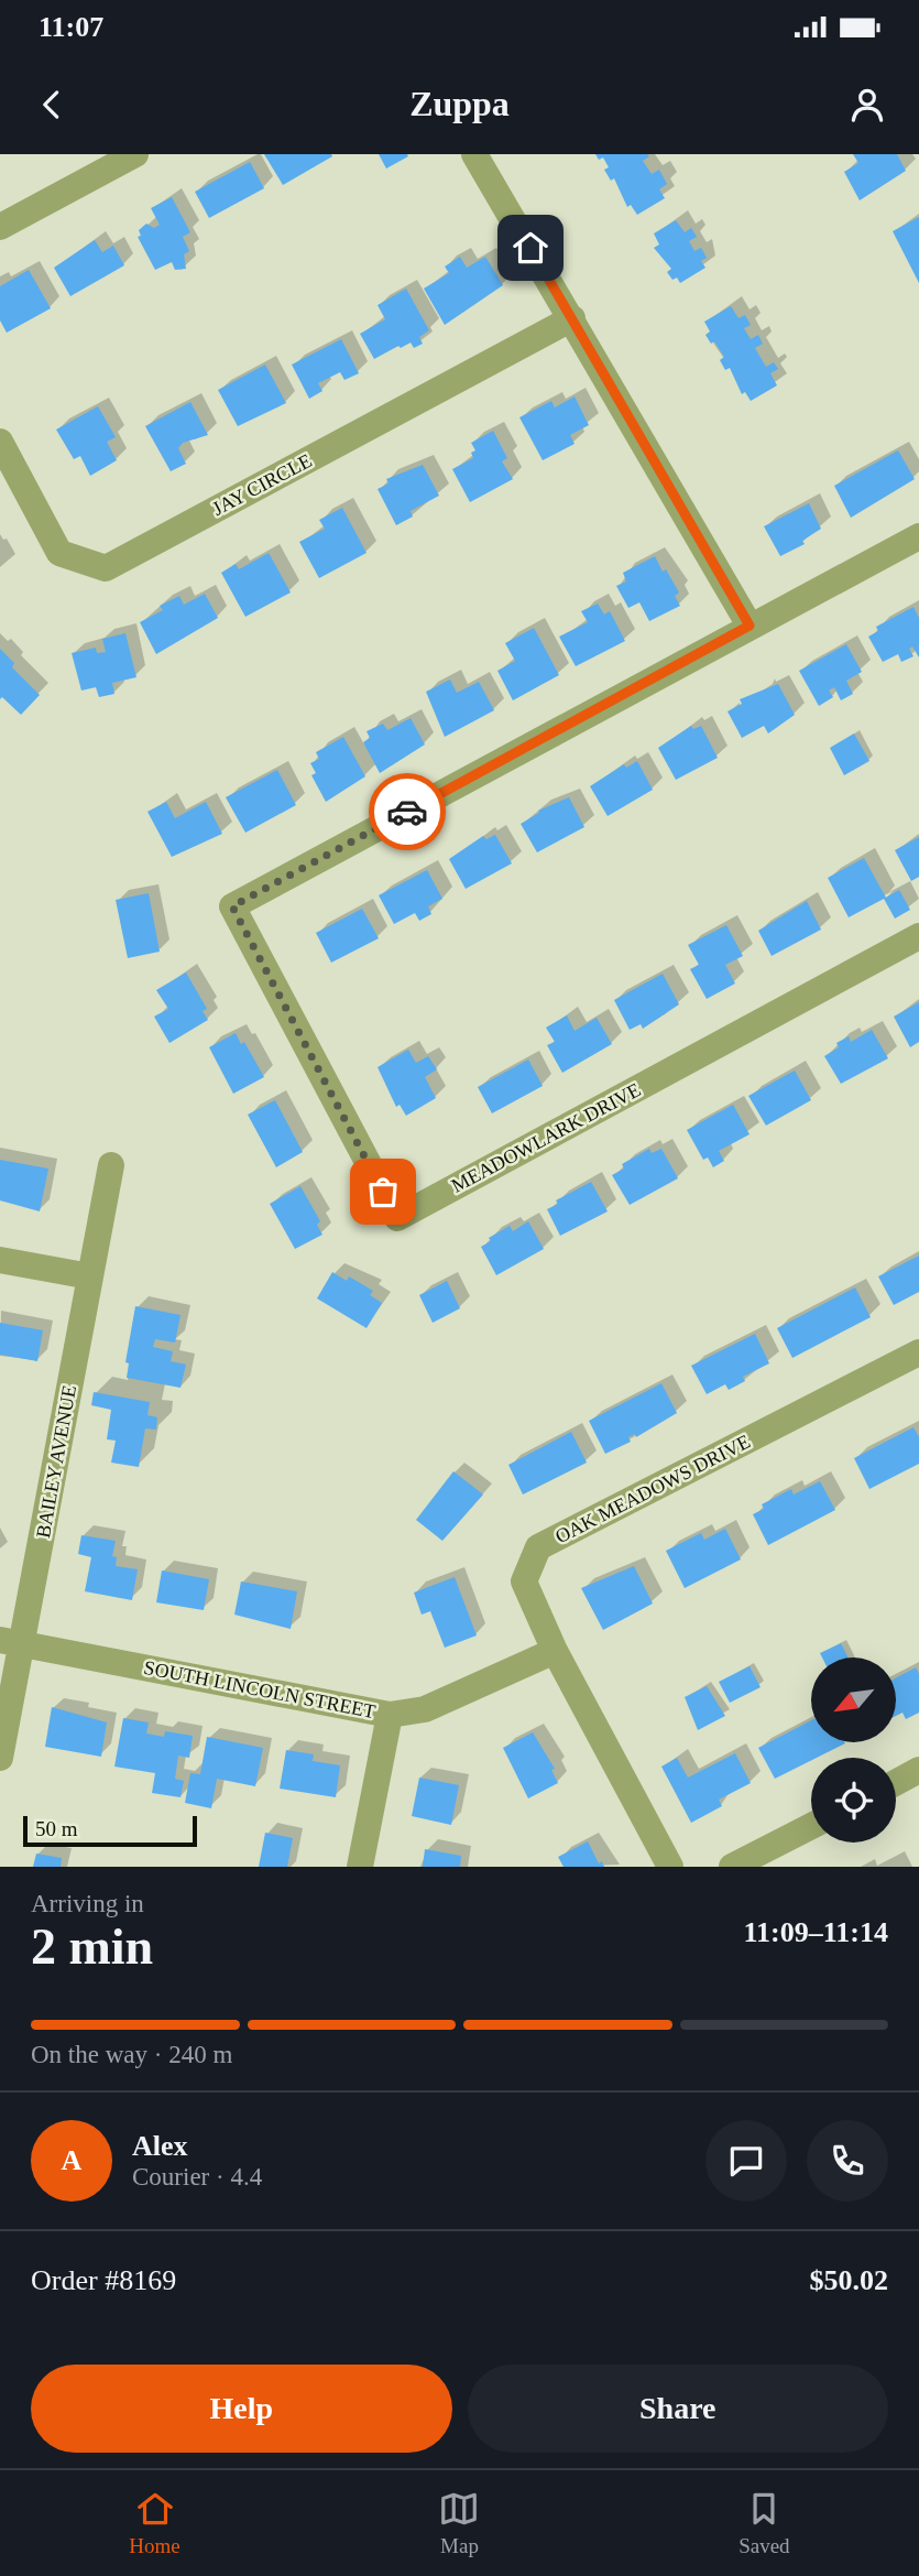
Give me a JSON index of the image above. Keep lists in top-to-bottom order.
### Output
{
  "streets": {
    "street": [
      "JAY CIRCLE",
      "MEADOWLARK DRIVE",
      "BAILEY AVENUE",
      "OAK MEADOWS DRIVE",
      "SOUTH LINCOLN STREET"
    ]
  },
  "crossings": [
    ["BAILEY AVENUE", "SOUTH LINCOLN STREET"],
    ["OAK MEADOWS DRIVE", "SOUTH LINCOLN STREET"]
  ],
  "scale_bar": "50 m",
  "north": "bottom left",
  "page": {
    "status": "11:07",
    "header": "Zuppa",
    "scale": "50 m",
    "heading": ["2 min", "Arriving in", "11:09–11:14"],
    "panel": [
      "Alex",
      "Courier · 4.4",
      "Order #8169",
      "$50.02"
    ],
    "bar": "On the way · 240 m",
    "round": "A",
    "buttons": ["Help", "Share"],
    "tabs": ["Home", "Map", "Saved"]
  }
}
